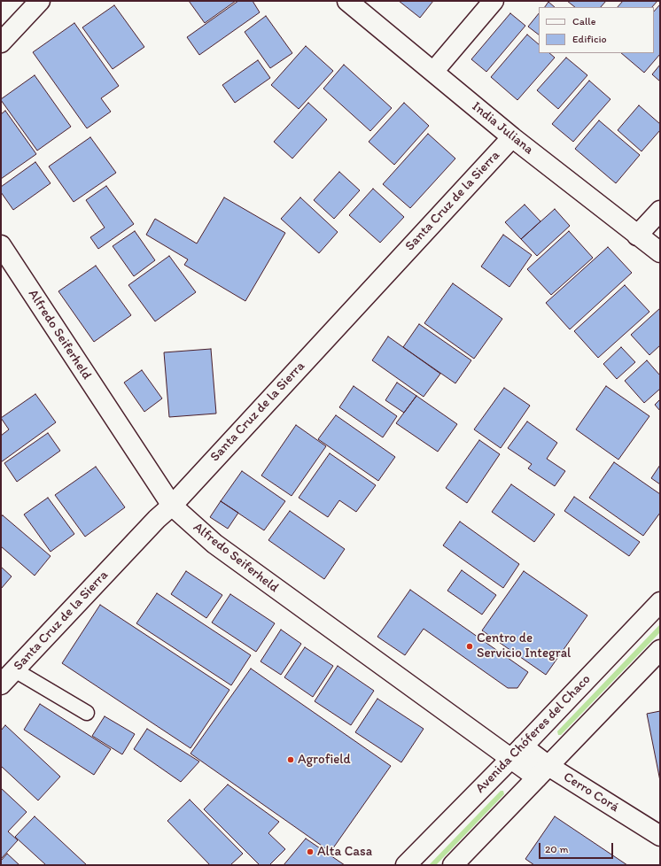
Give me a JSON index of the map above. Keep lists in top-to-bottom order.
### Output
{
  "streets": {
    "street": [
      "India Juliana",
      "Santa Cruz de la Sierra",
      "Alfredo Seiferheld",
      "Avenida Chóferes del Chaco",
      "Cerro Corá"
    ]
  },
  "crossings": [
    ["India Juliana", "Santa Cruz de la Sierra"],
    ["Santa Cruz de la Sierra", "Alfredo Seiferheld"],
    ["Alfredo Seiferheld", "Avenida Chóferes del Chaco"],
    ["Alfredo Seiferheld", "Cerro Corá"],
    ["Avenida Chóferes del Chaco", "Cerro Corá"]
  ],
  "places": ["Centro de Servicio Integral", "Agrofield", "Alta Casa"],
  "legend": ["Calle", "Edificio"],
  "scale_bar": "20 m"
}
